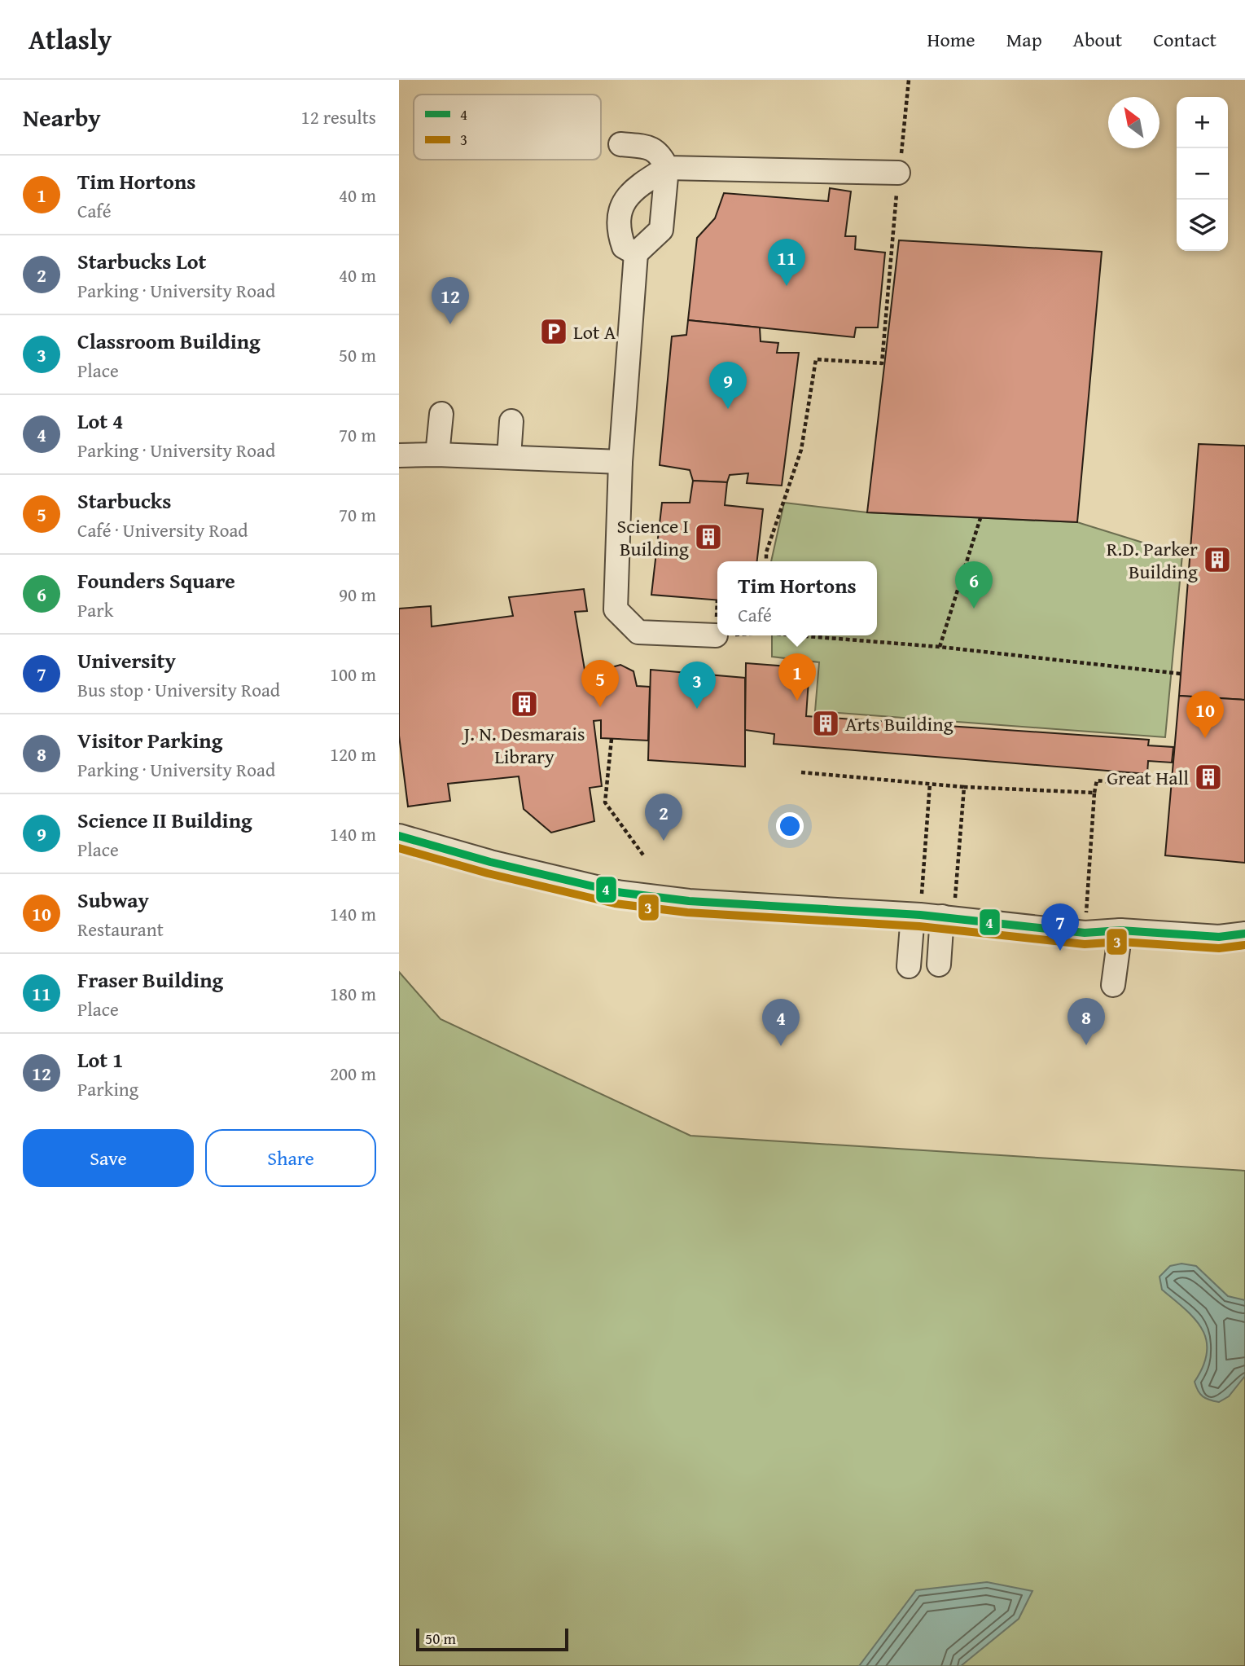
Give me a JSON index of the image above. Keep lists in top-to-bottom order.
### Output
{
  "places": {
    "parking": ["Lot A"],
    "building": [
      "Science I Building",
      "R.D. Parker Building",
      "J. N. Desmarais Library",
      "Arts Building",
      "Great Hall"
    ]
  },
  "lines": ["transit line 4", "transit line 3"],
  "legend": ["4", "3"],
  "scale_bar": "50 m",
  "north": "top left",
  "page": {
    "header": "Atlasly",
    "nav": [
      "Home",
      "Map",
      "About",
      "Contact"
    ],
    "heading": ["Nearby", "12 results"],
    "map_buttons": ["+", "−"],
    "list": [
      {
        "mark": "1",
        "name": "Tim Hortons",
        "note": "Café",
        "value": "40 m"
      },
      {
        "mark": "2",
        "name": "Starbucks Lot",
        "note": "Parking · University Road",
        "value": "40 m"
      },
      {
        "mark": "3",
        "name": "Classroom Building",
        "note": "Place",
        "value": "50 m"
      },
      {
        "mark": "4",
        "name": "Lot 4",
        "note": "Parking · University Road",
        "value": "70 m"
      },
      {
        "mark": "5",
        "name": "Starbucks",
        "note": "Café · University Road",
        "value": "70 m"
      },
      {
        "mark": "6",
        "name": "Founders Square",
        "note": "Park",
        "value": "90 m"
      },
      {
        "mark": "7",
        "name": "University",
        "note": "Bus stop · University Road",
        "value": "100 m"
      },
      {
        "mark": "8",
        "name": "Visitor Parking",
        "note": "Parking · University Road",
        "value": "120 m"
      },
      {
        "mark": "9",
        "name": "Science II Building",
        "note": "Place",
        "value": "140 m"
      },
      {
        "mark": "10",
        "name": "Subway",
        "note": "Restaurant",
        "value": "140 m"
      },
      {
        "mark": "11",
        "name": "Fraser Building",
        "note": "Place",
        "value": "180 m"
      },
      {
        "mark": "12",
        "name": "Lot 1",
        "note": "Parking",
        "value": "200 m"
      }
    ],
    "pins": [
      "11",
      "12",
      "9",
      "6",
      "1",
      "5",
      "3",
      "10",
      "2",
      "7",
      "8",
      "4"
    ],
    "popup": ["Tim Hortons", "Café"],
    "buttons": ["Save", "Share"],
    "scale": "50 m"
  }
}
